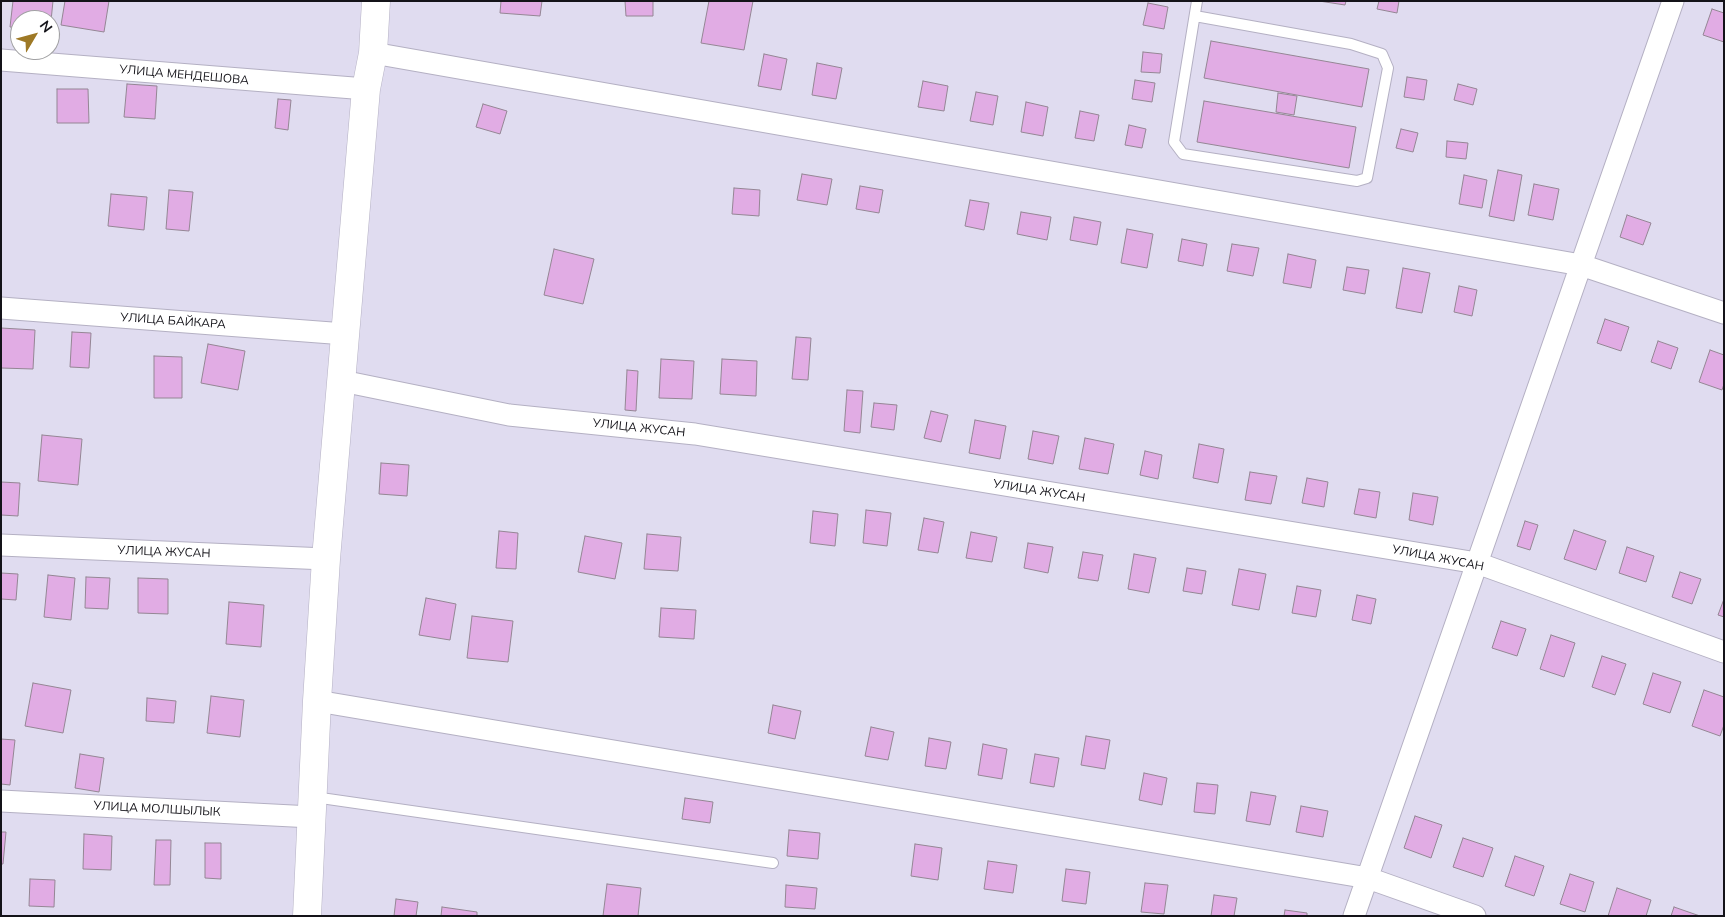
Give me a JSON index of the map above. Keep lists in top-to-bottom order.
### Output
{
  "streets": {
    "street": [
      "УЛИЦА МЕНДЕШОВА",
      "УЛИЦА БАЙКАРА",
      "УЛИЦА ЖУСАН",
      "УЛИЦА МОЛШЫЛЫК"
    ]
  },
  "north": "top right"
}
